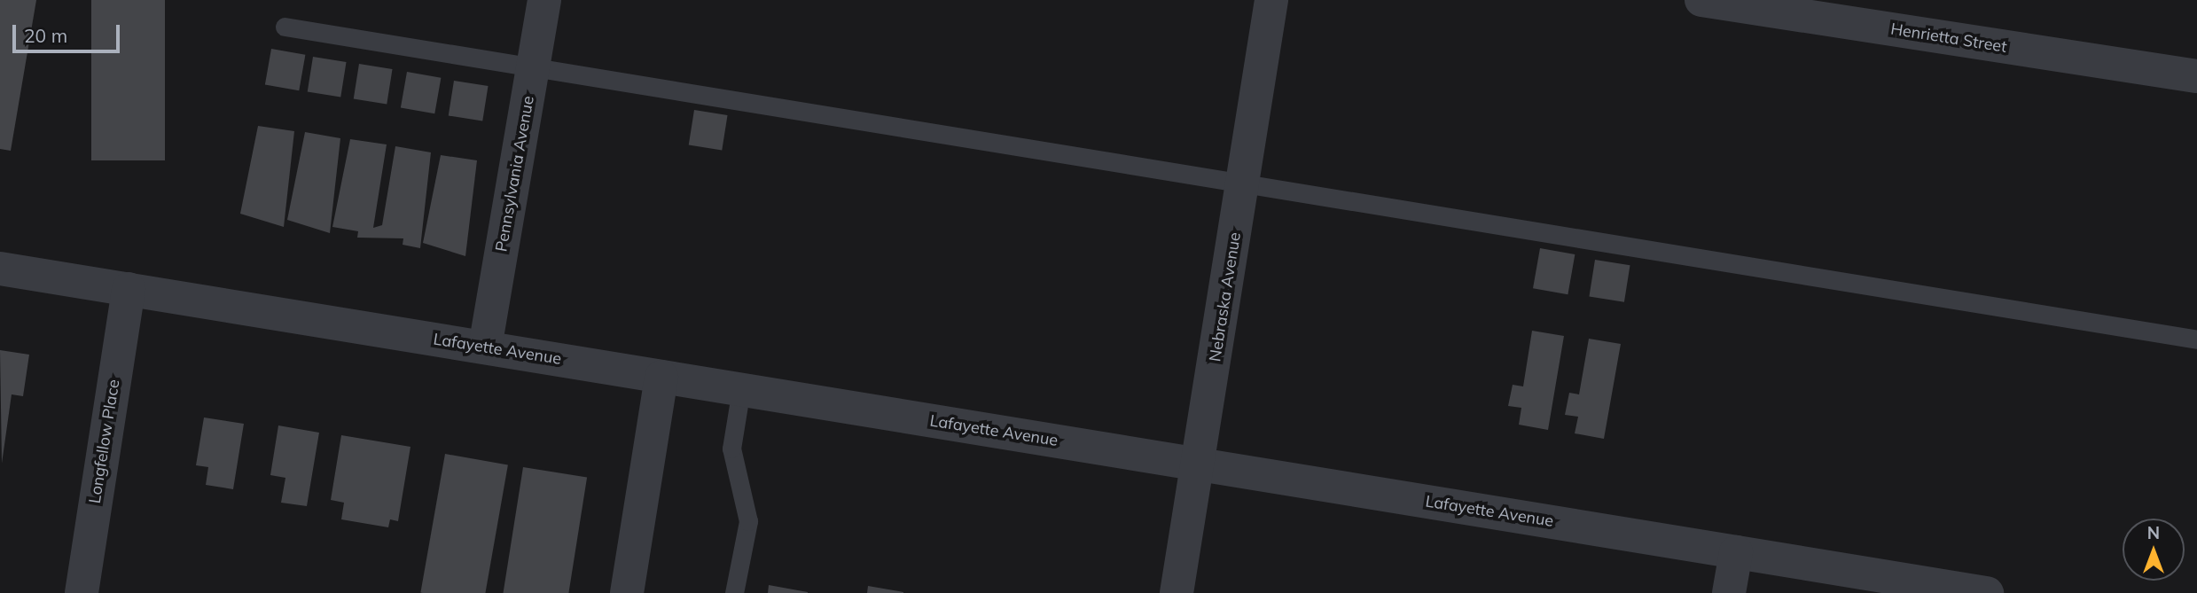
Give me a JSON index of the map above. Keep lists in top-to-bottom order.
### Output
{
  "streets": {
    "street": [
      "Henrietta Street",
      "Pennsylvania Avenue",
      "Nebraska Avenue",
      "Lafayette Avenue",
      "Longfellow Place"
    ]
  },
  "crossings": [
    ["Pennsylvania Avenue", "Lafayette Avenue"],
    ["Nebraska Avenue", "Lafayette Avenue"],
    ["Lafayette Avenue", "Longfellow Place"]
  ],
  "scale_bar": "20 m",
  "north": "top"
}
